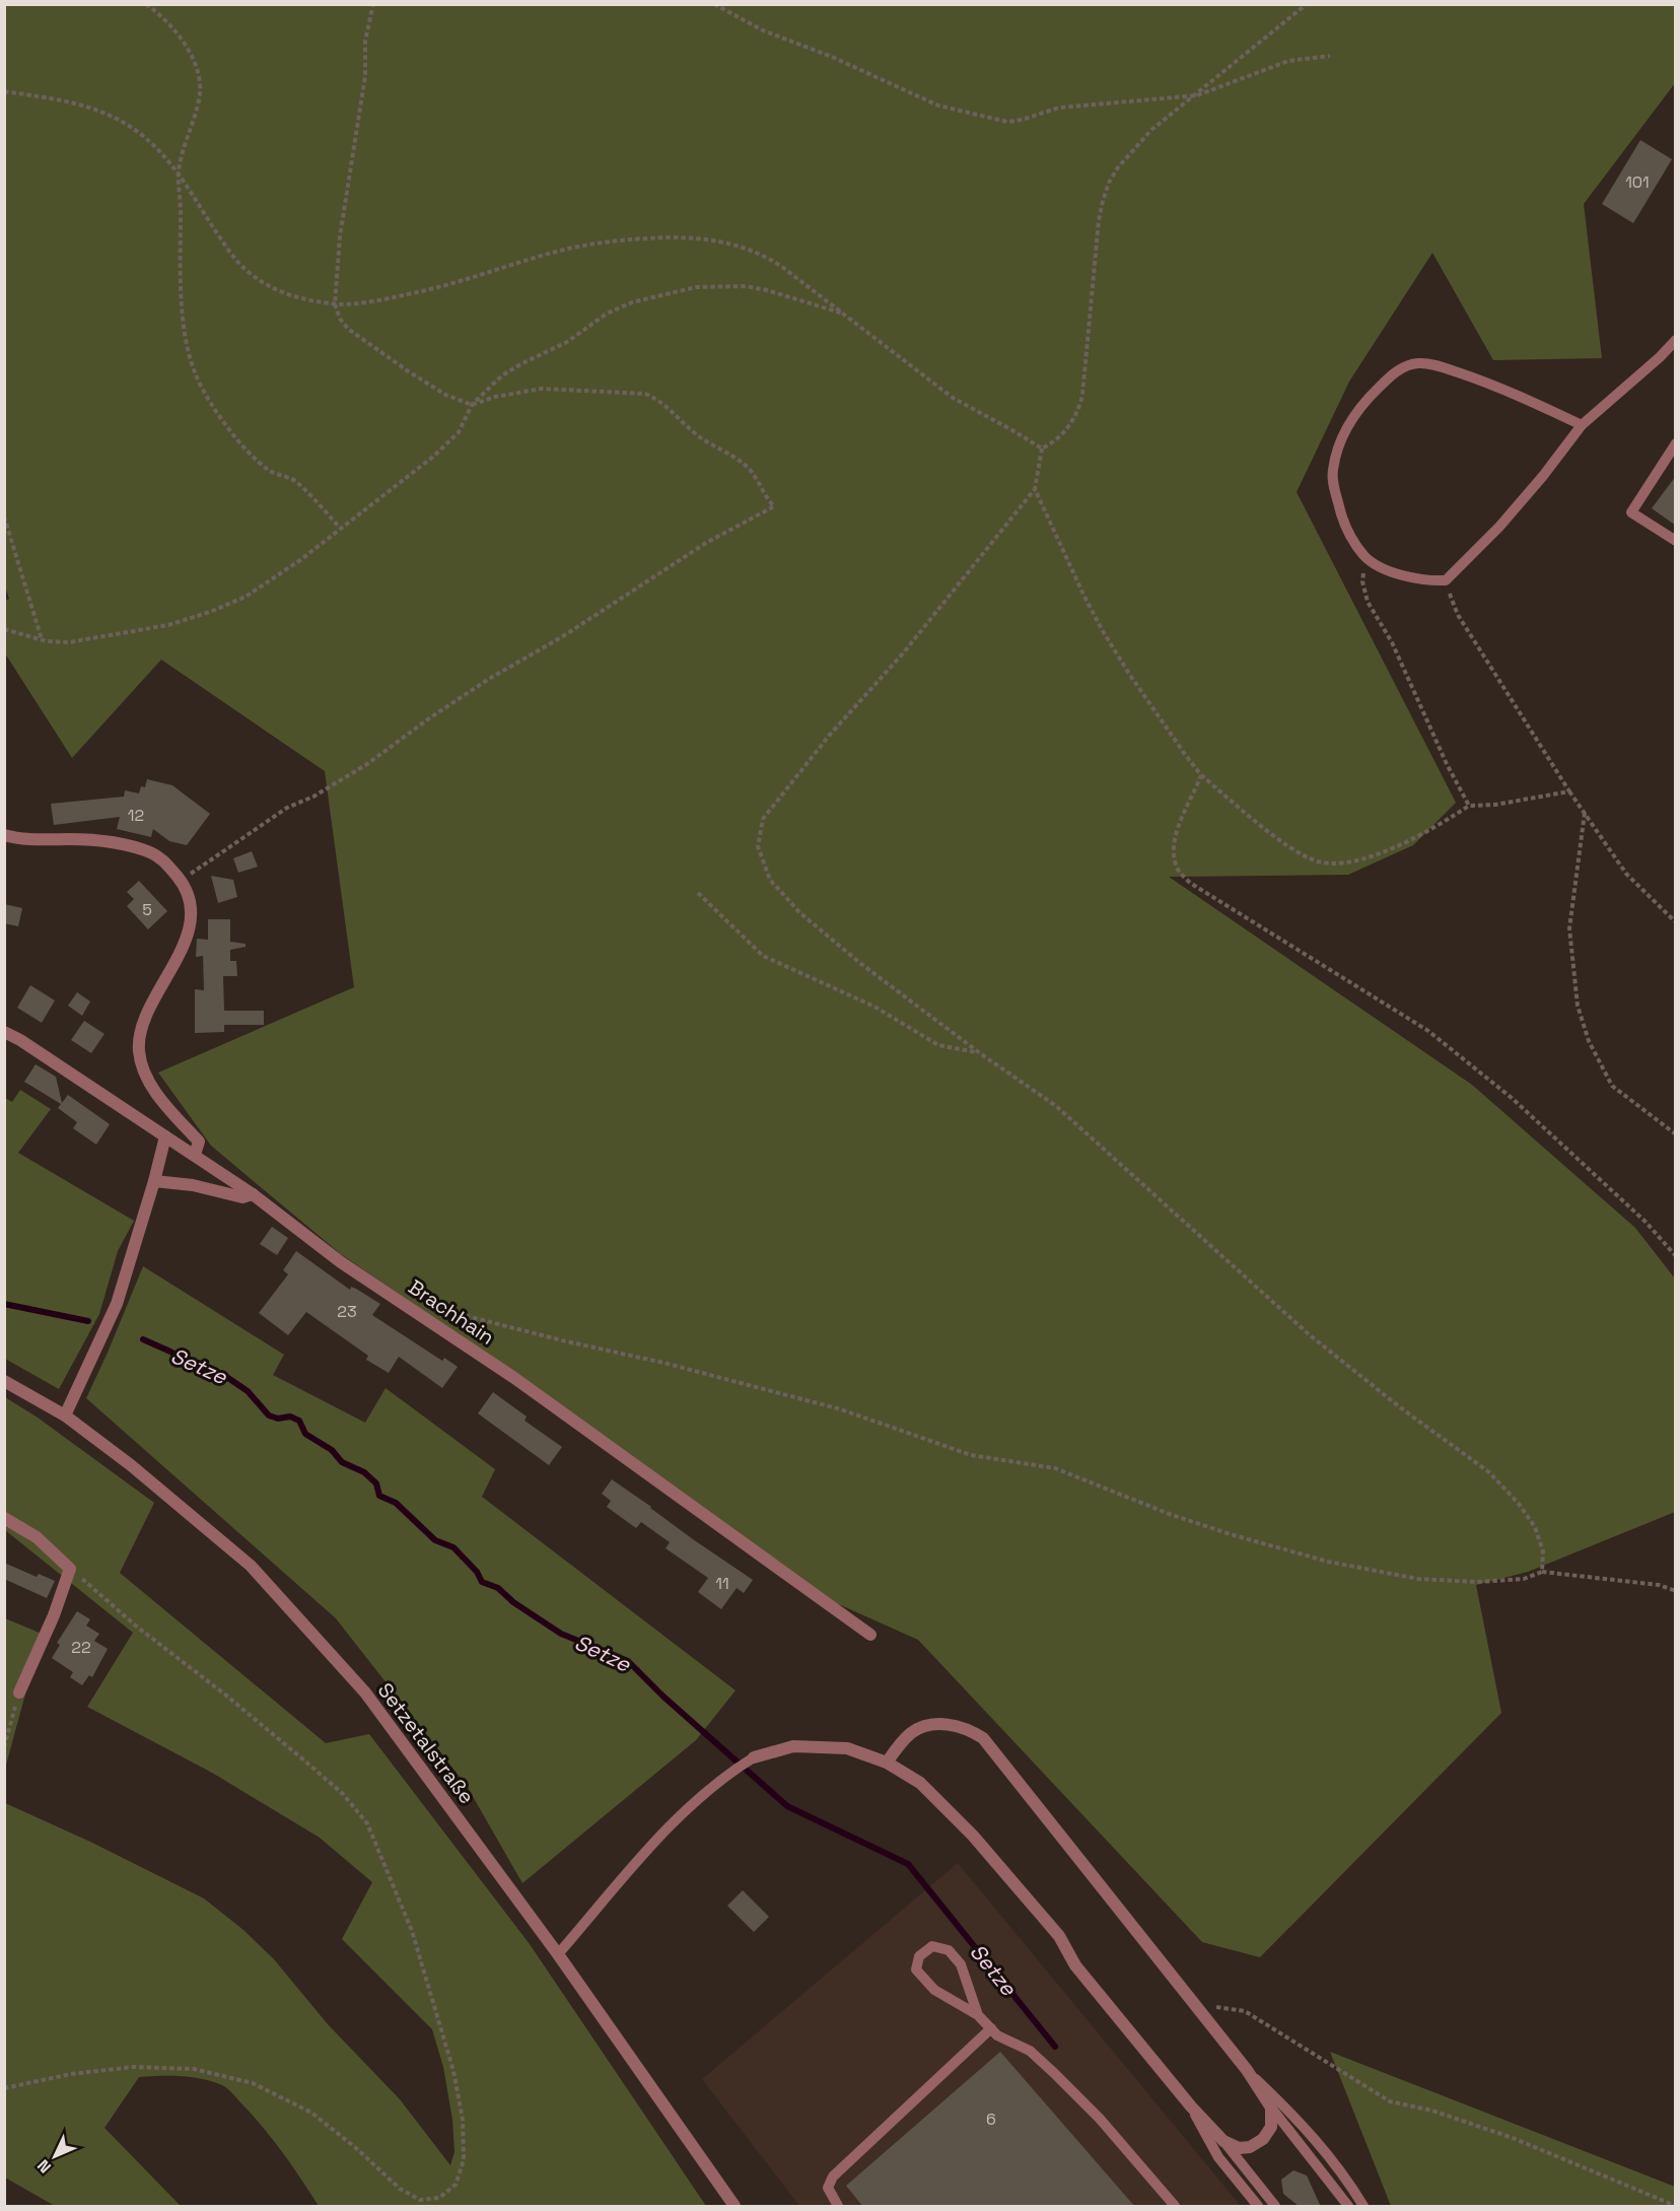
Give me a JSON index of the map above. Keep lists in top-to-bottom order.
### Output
{
  "streets": {
    "street": ["Brachhain", "Setzetalstraße"]
  },
  "water": ["Setze"],
  "house_numbers": [
    "101",
    "12",
    "5",
    "23",
    "11",
    "22",
    "6"
  ],
  "north": "bottom left"
}
